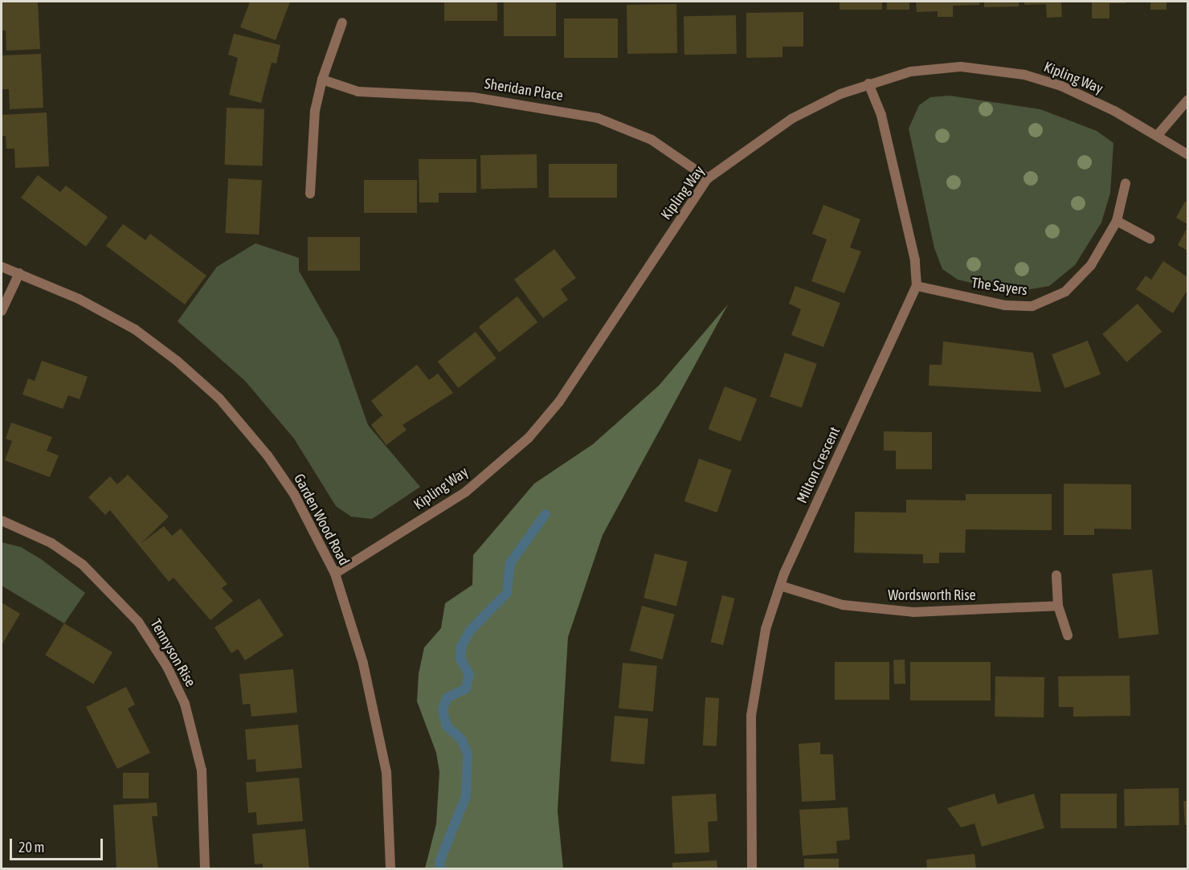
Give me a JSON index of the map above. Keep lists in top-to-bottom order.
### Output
{
  "streets": {
    "street": [
      "Kipling Way",
      "Sheridan Place",
      "The Sayers",
      "Milton Crescent",
      "Garden Wood Road",
      "Wordsworth Rise",
      "Tennyson Rise"
    ]
  },
  "crossings": [
    ["Kipling Way", "Sheridan Place"],
    ["Kipling Way", "Milton Crescent"],
    ["Kipling Way", "Garden Wood Road"],
    ["The Sayers", "Milton Crescent"],
    ["Milton Crescent", "Wordsworth Rise"]
  ],
  "scale_bar": "20 m"
}
